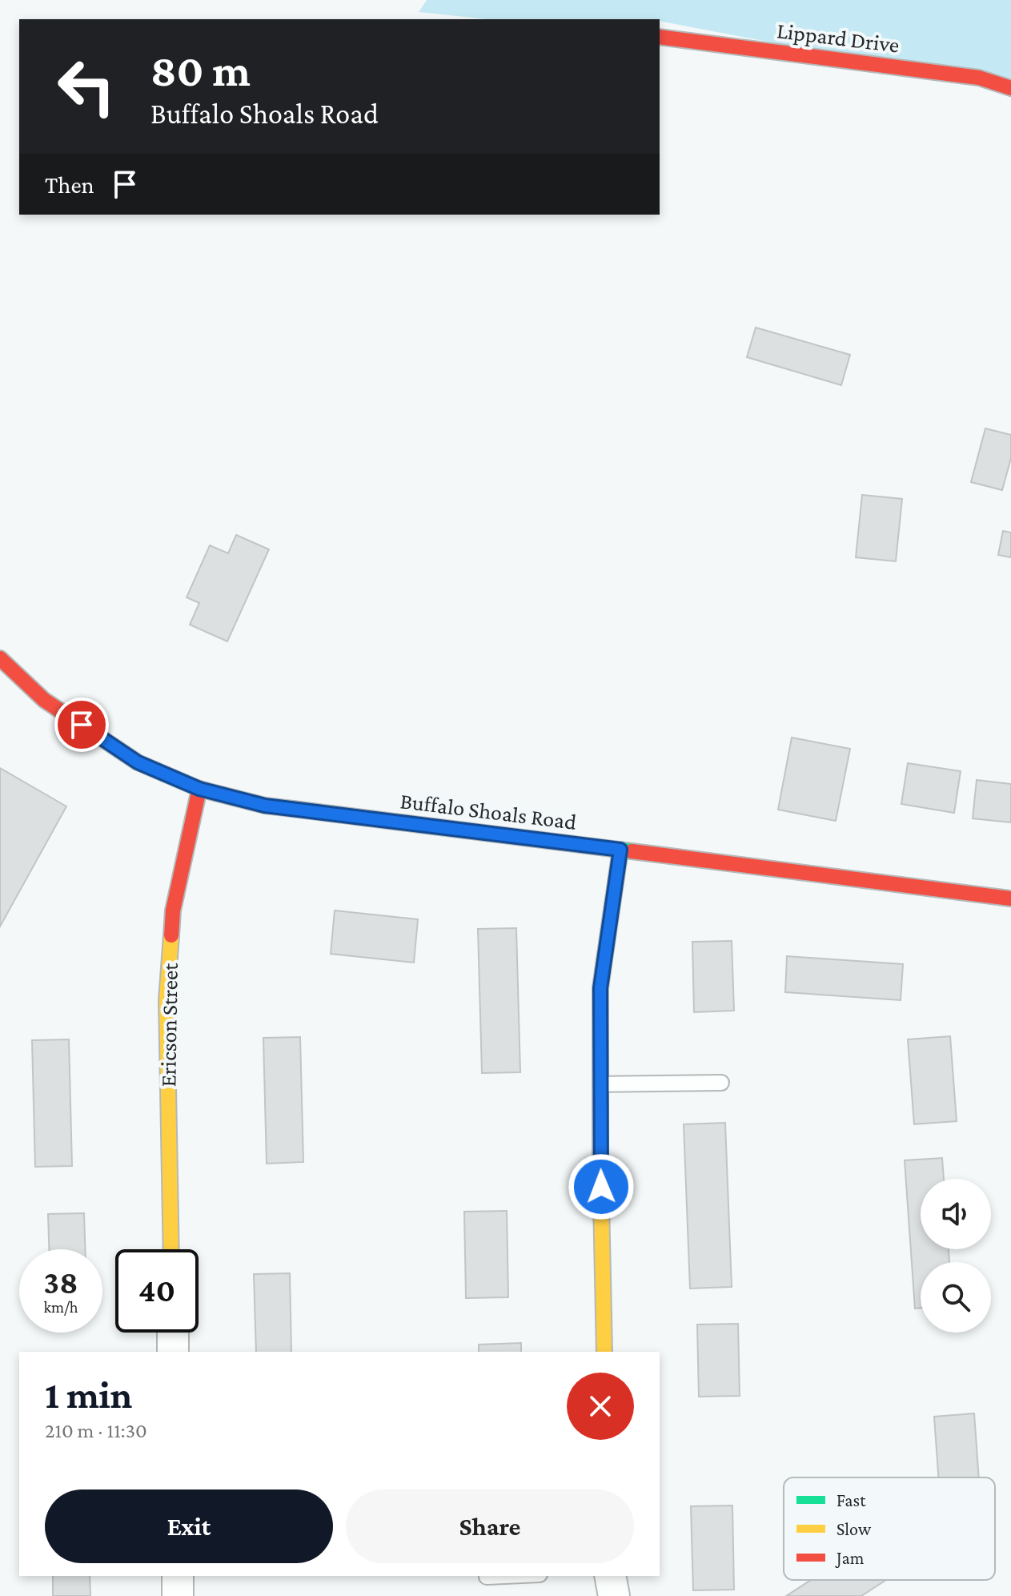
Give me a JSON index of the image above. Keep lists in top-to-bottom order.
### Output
{
  "streets": {
    "street": ["Lippard Drive", "Buffalo Shoals Road", "Ericson Street"]
  },
  "crossings": [
    ["Buffalo Shoals Road", "Ericson Street"]
  ],
  "legend": ["Fast", "Slow", "Jam"],
  "page": {
    "turn": ["80 m", "Buffalo Shoals Road"],
    "then": "Then",
    "speed": "38 km/h",
    "limit": "40",
    "heading": ["1 min", "210 m · 11:30"],
    "buttons": ["Exit", "Share"]
  }
}
